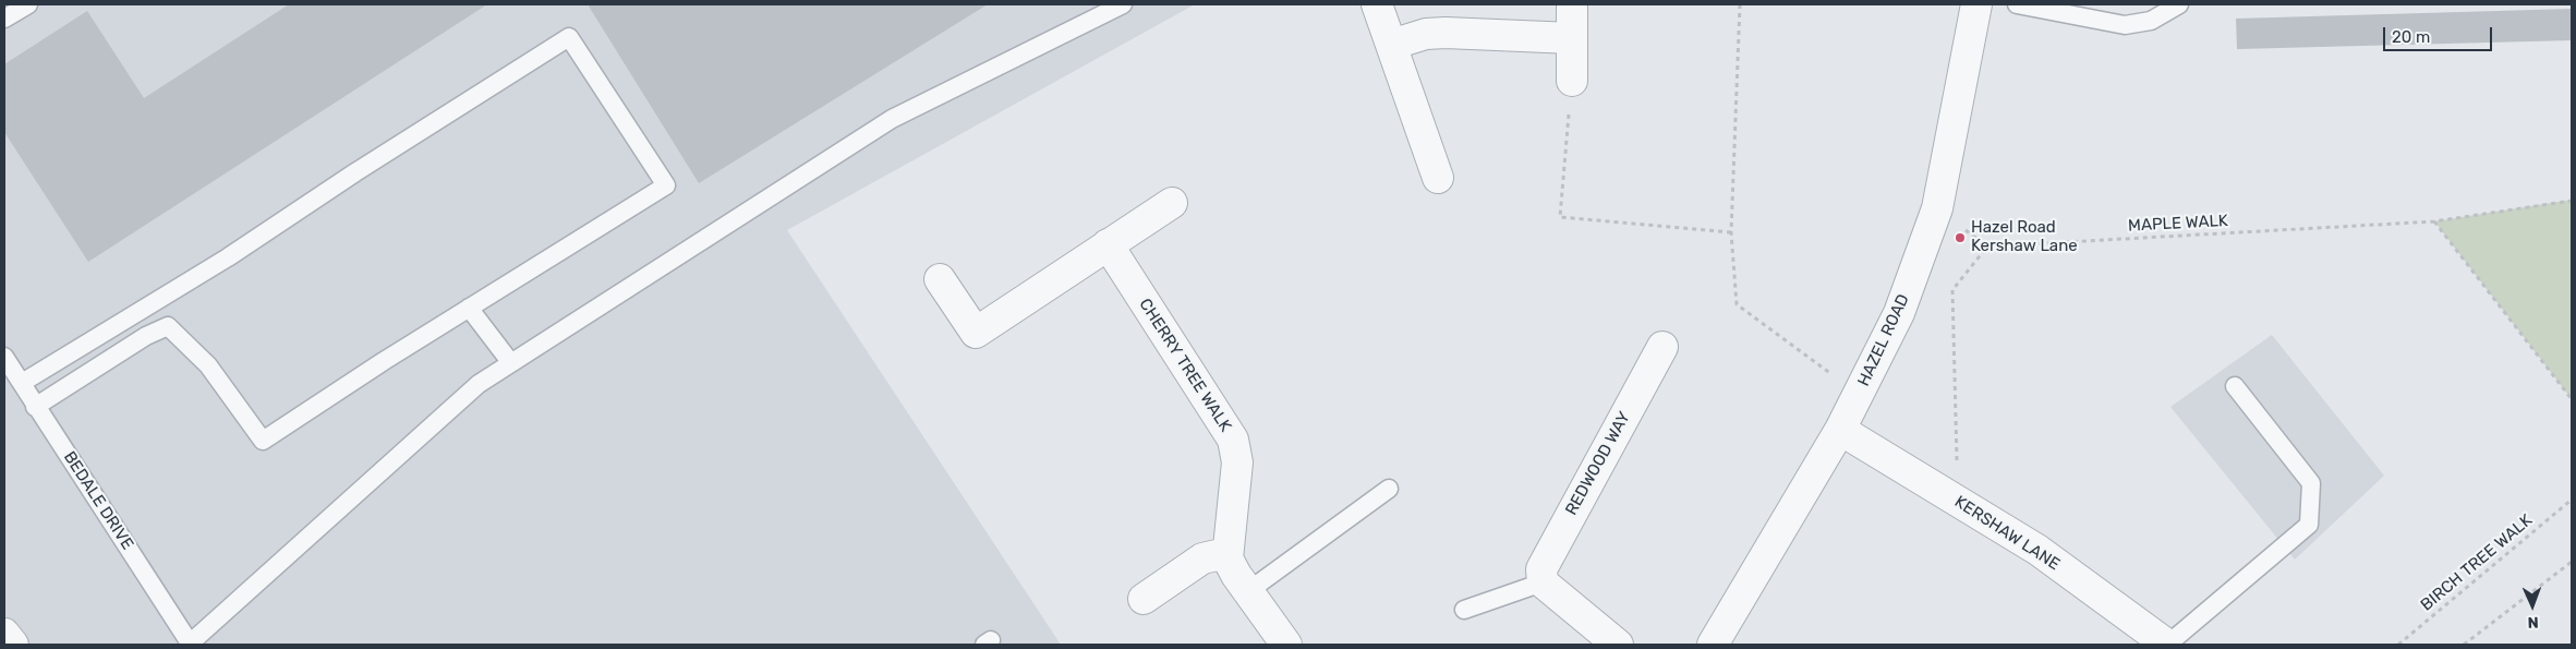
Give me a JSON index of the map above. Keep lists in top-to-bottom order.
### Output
{
  "streets": {
    "street": [
      "HAZEL ROAD",
      "CHERRY TREE WALK",
      "REDWOOD WAY",
      "KERSHAW LANE"
    ],
    "lane": ["BEDALE DRIVE"],
    "path": ["MAPLE WALK", "BIRCH TREE WALK"]
  },
  "crossings": [
    ["HAZEL ROAD", "KERSHAW LANE"]
  ],
  "places": ["Hazel Road Kershaw Lane"],
  "scale_bar": "20 m",
  "north": "bottom"
}
